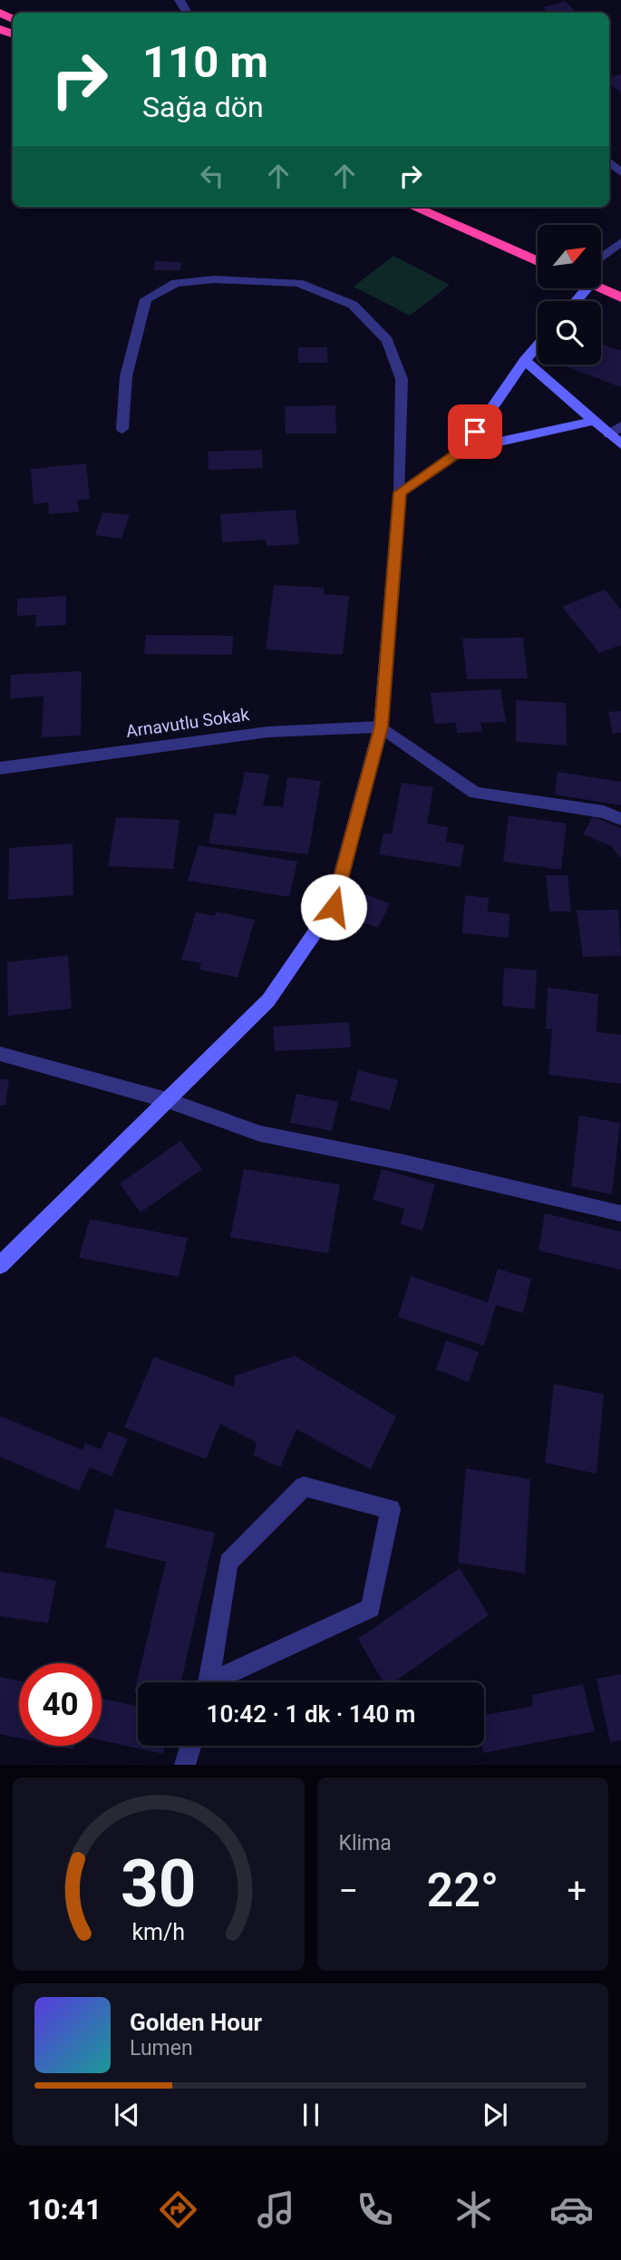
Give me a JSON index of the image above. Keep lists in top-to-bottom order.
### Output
{
  "streets": {
    "street": ["Arnavutlu Sokak"]
  },
  "north": "top right",
  "page": {
    "turn": ["110 m", "Sağa dön"],
    "limit": "40",
    "trip": "10:42 · 1 dk · 140 m",
    "tile": "Klima",
    "heat": ["−", "22°", "+"],
    "song": ["Golden Hour", "Lumen"],
    "tabs": "10:41",
    "gauge": ["30", "km/h"]
  }
}
